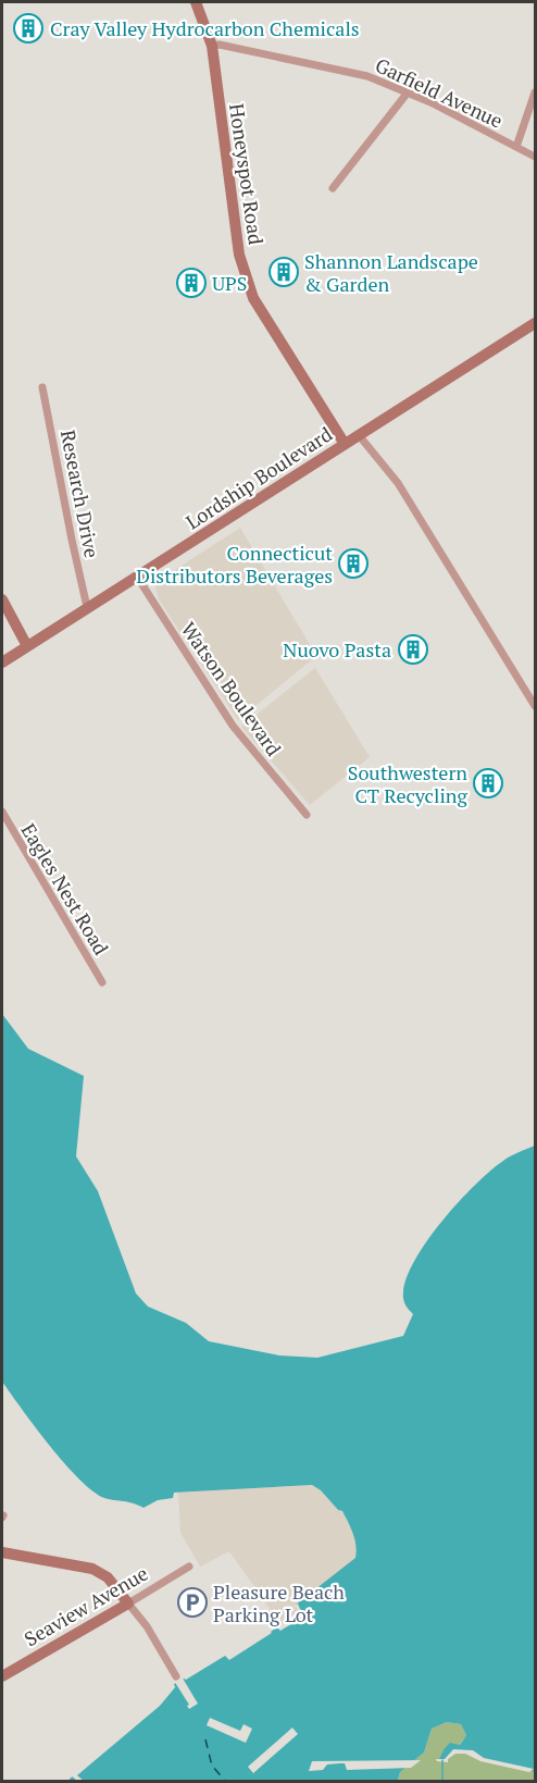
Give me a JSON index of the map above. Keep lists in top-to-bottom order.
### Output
{
  "streets": {
    "main road": ["Honeyspot Road", "Lordship Boulevard", "Seaview Avenue"],
    "street": [
      "Garfield Avenue",
      "Research Drive",
      "Watson Boulevard",
      "Eagles Nest Road"
    ]
  },
  "crossings": [
    ["Garfield Avenue", "Honeyspot Road"],
    ["Honeyspot Road", "Lordship Boulevard"],
    ["Lordship Boulevard", "Research Drive"],
    ["Lordship Boulevard", "Watson Boulevard"]
  ],
  "places": {
    "building": [
      "Cray Valley Hydrocarbon Chemicals",
      "Shannon Landscape & Garden",
      "UPS",
      "Connecticut Distributors Beverages",
      "Nuovo Pasta",
      "Southwestern CT Recycling"
    ],
    "parking": ["Pleasure Beach Parking Lot"]
  }
}
